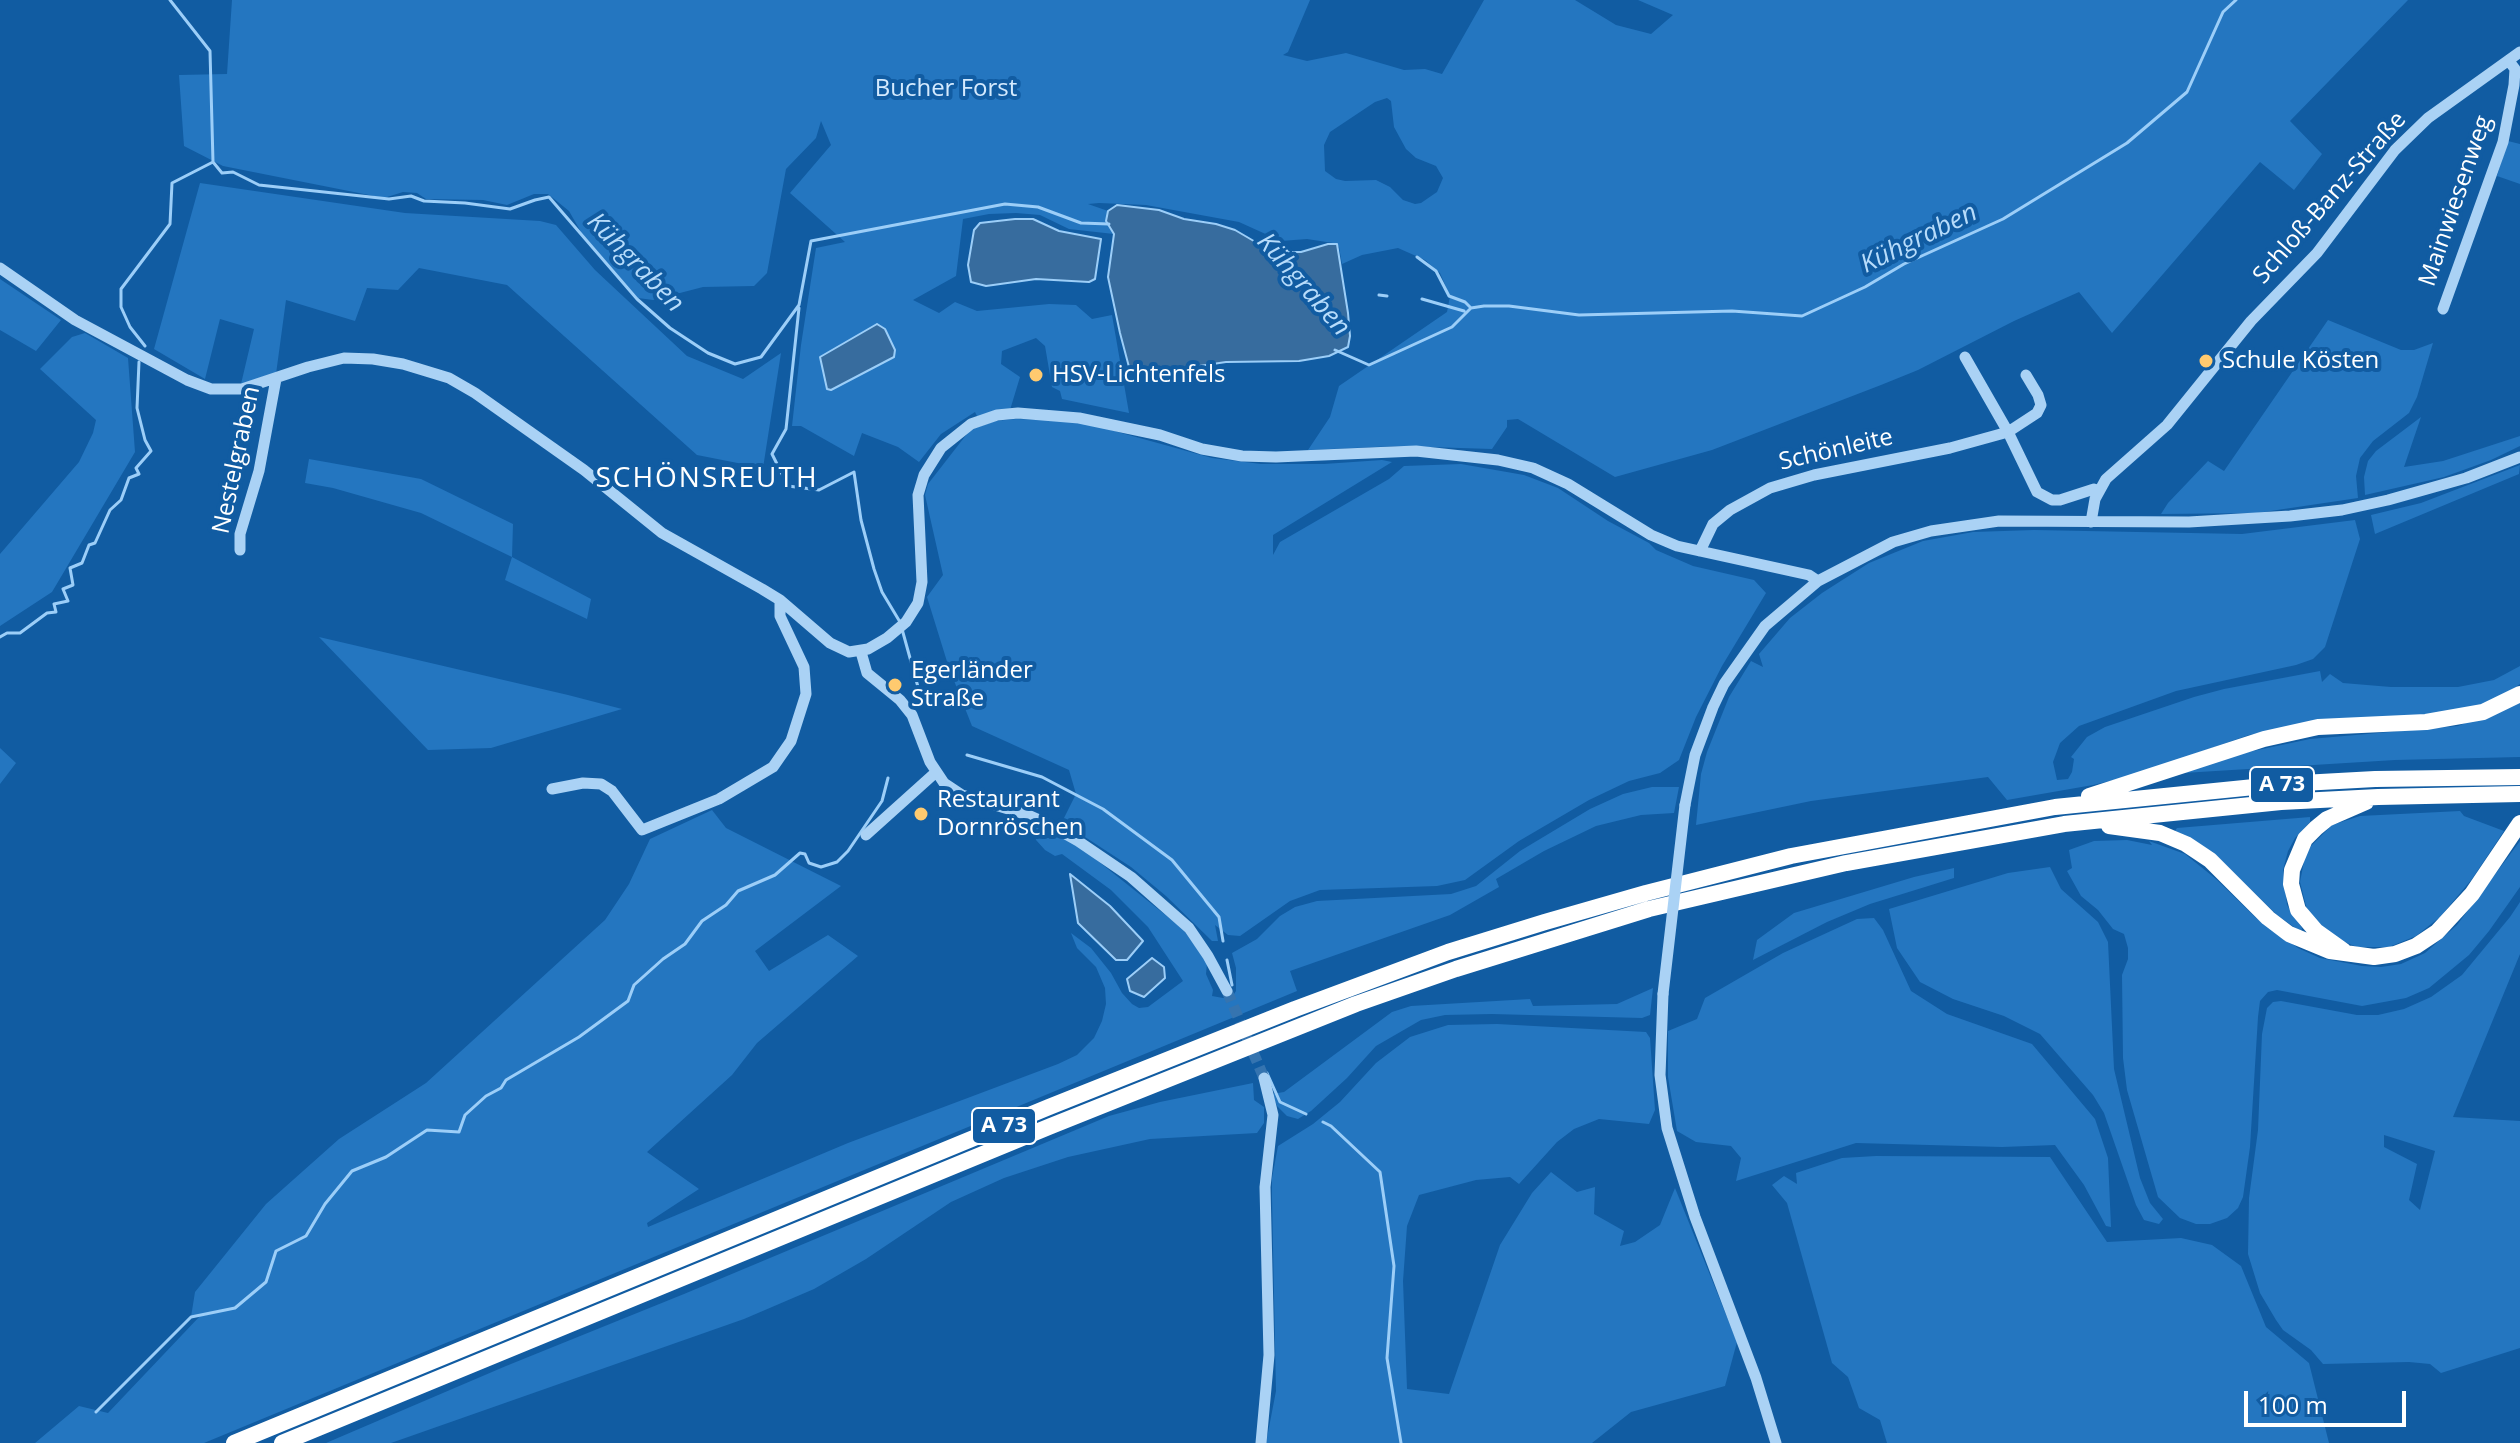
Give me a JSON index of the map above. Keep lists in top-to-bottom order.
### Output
{
  "streets": {
    "highway": ["A 73"],
    "street": [
      "Schloß-Banz-Straße",
      "Mainwiesenweg",
      "Schönleite",
      "Nestelgraben"
    ]
  },
  "crossings": [
    ["Schloß-Banz-Straße", "Mainwiesenweg"]
  ],
  "districts": ["SCHÖNSREUTH"],
  "water": ["Kühgraben"],
  "parks": ["Bucher Forst"],
  "places": [
    "Schule Kösten",
    "HSV-Lichtenfels",
    "Egerländer Straße",
    "Restaurant Dornröschen"
  ],
  "scale_bar": "100 m"
}
